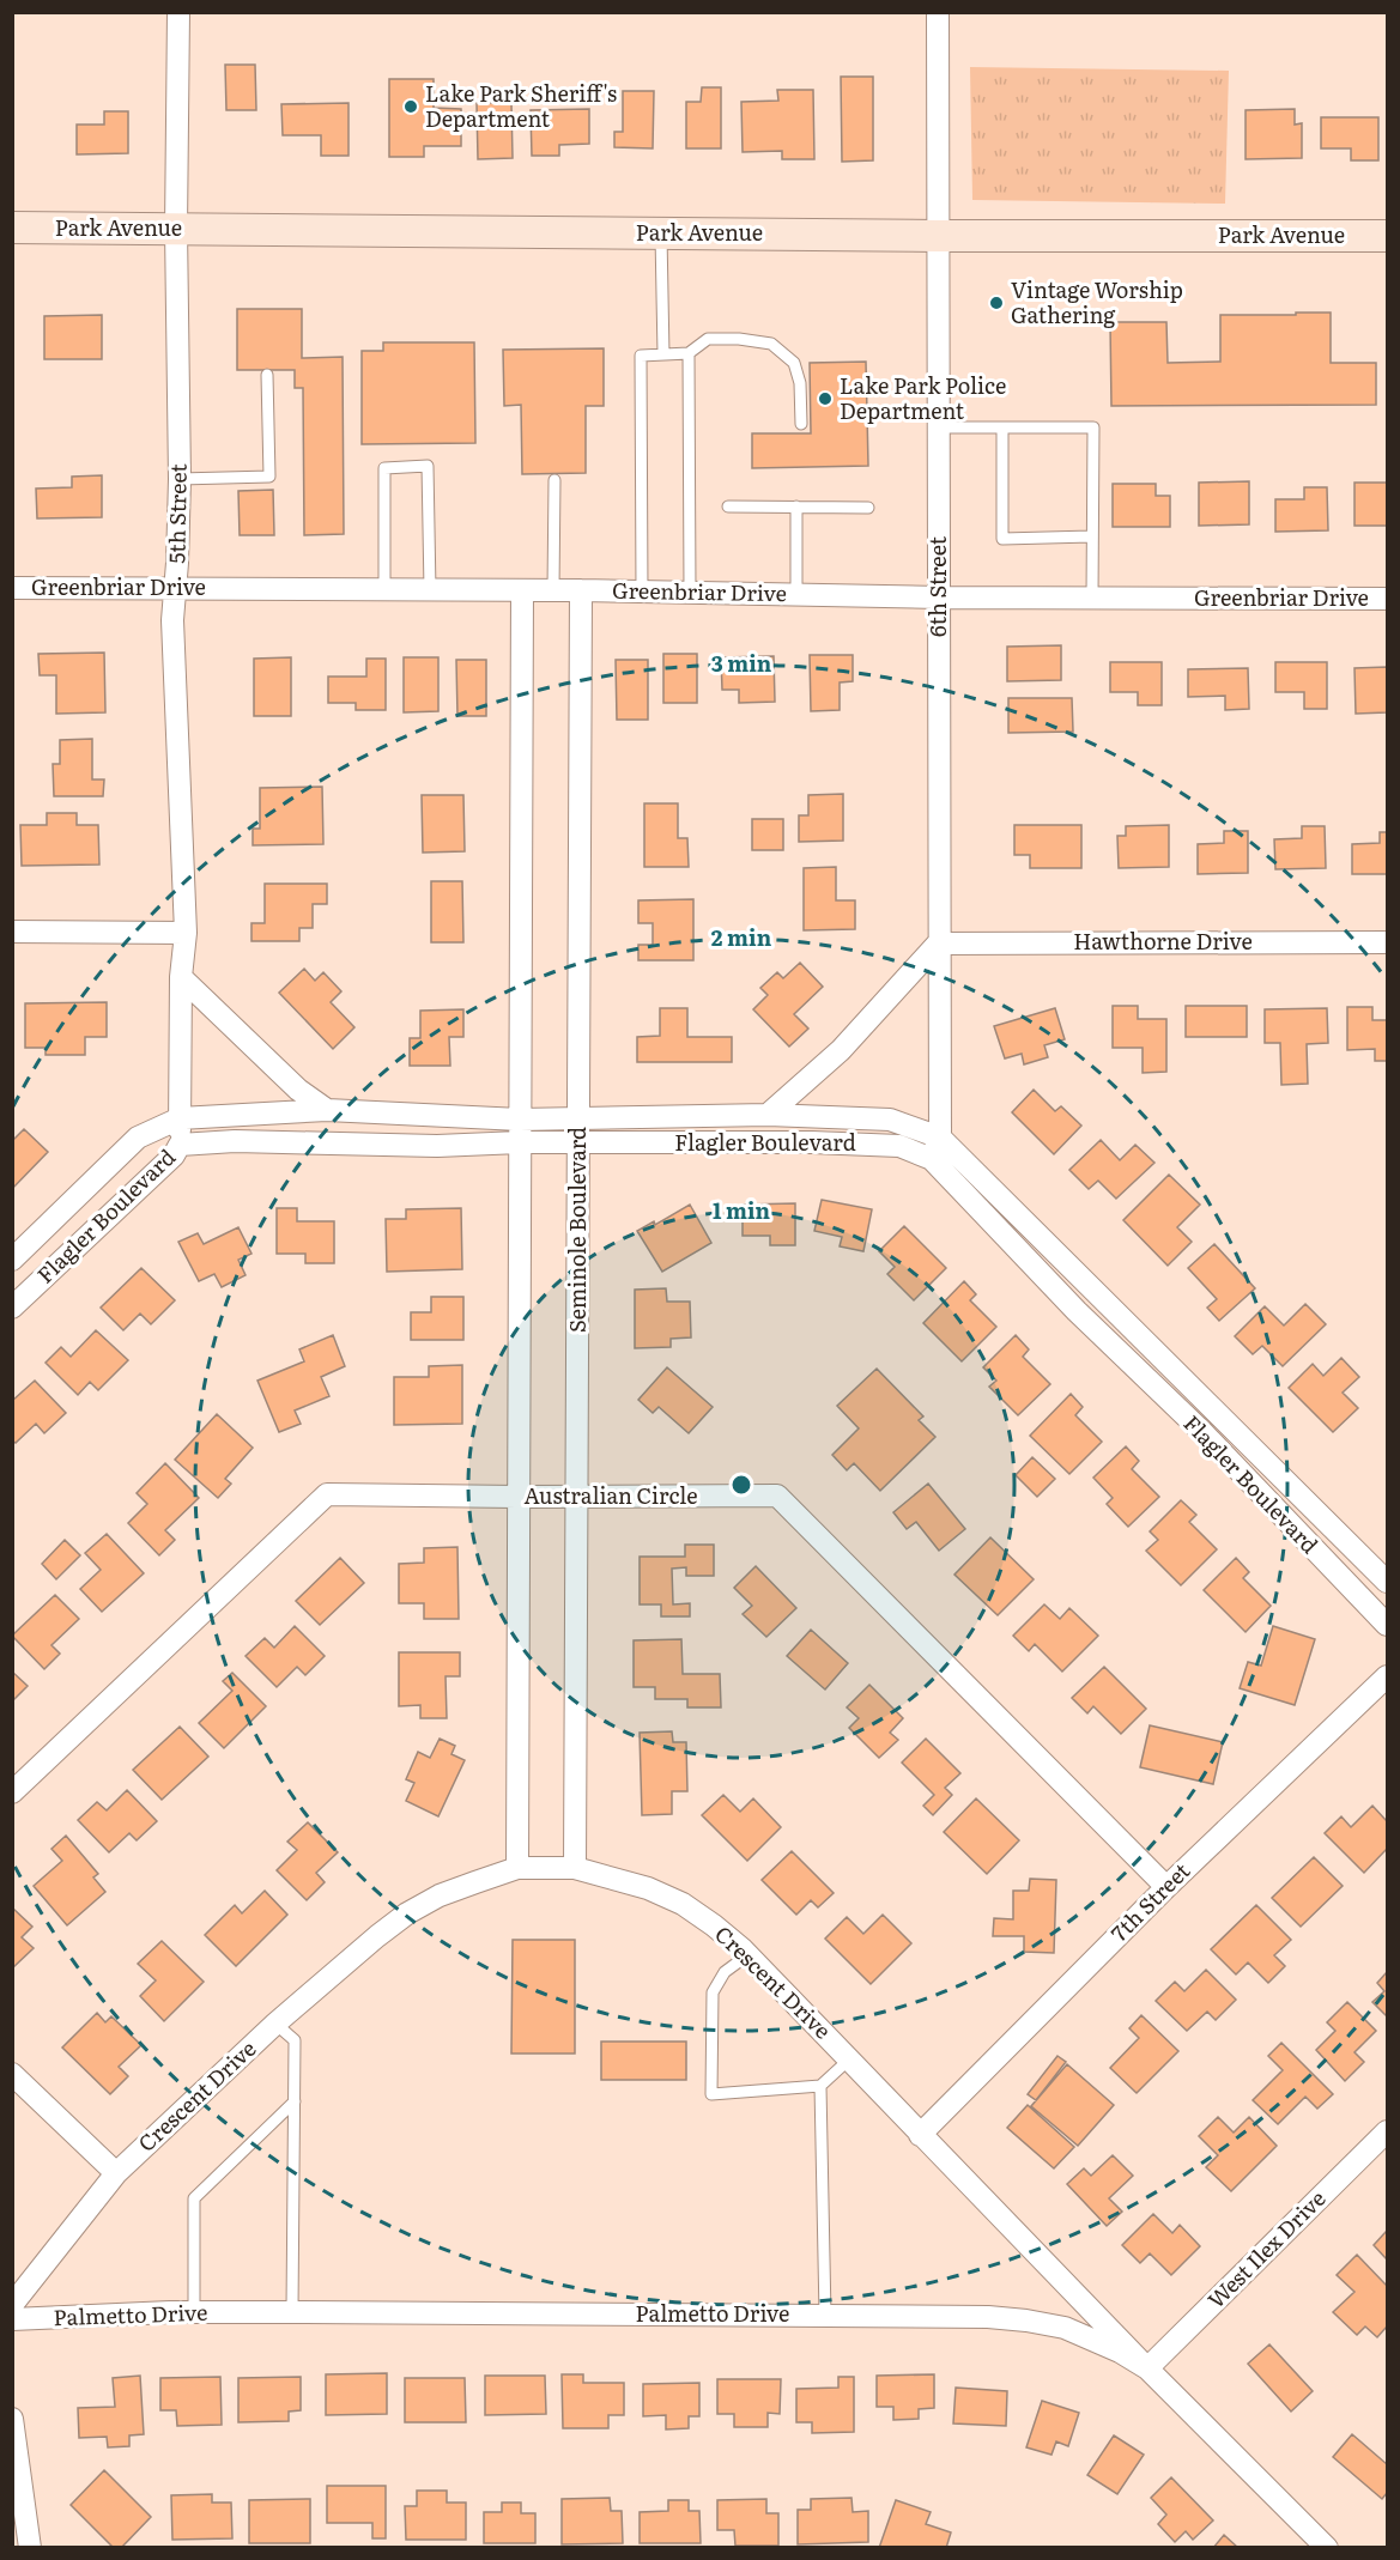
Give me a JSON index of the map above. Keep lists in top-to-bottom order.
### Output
{
  "streets": {
    "street": [
      "Park Avenue",
      "5th Street",
      "6th Street",
      "Greenbriar Drive",
      "Hawthorne Drive",
      "Flagler Boulevard",
      "Seminole Boulevard",
      "Australian Circle",
      "7th Street",
      "Crescent Drive",
      "West Ilex Drive",
      "Palmetto Drive"
    ]
  },
  "crossings": [
    ["Park Avenue", "5th Street"],
    ["Park Avenue", "6th Street"],
    ["5th Street", "Greenbriar Drive"],
    ["5th Street", "Flagler Boulevard"],
    ["6th Street", "Greenbriar Drive"],
    ["6th Street", "Hawthorne Drive"],
    ["6th Street", "Flagler Boulevard"],
    ["Greenbriar Drive", "Seminole Boulevard"],
    ["Flagler Boulevard", "Seminole Boulevard"],
    ["Seminole Boulevard", "Australian Circle"],
    ["Seminole Boulevard", "Crescent Drive"],
    ["Australian Circle", "7th Street"],
    ["7th Street", "Crescent Drive"],
    ["Crescent Drive", "West Ilex Drive"],
    ["Crescent Drive", "Palmetto Drive"],
    ["West Ilex Drive", "Palmetto Drive"]
  ],
  "places": ["Lake Park Sheriff's Department", "Vintage Worship Gathering", "Lake Park Police Department"],
  "rings": ["3 min", "2 min", "1 min"]
}
